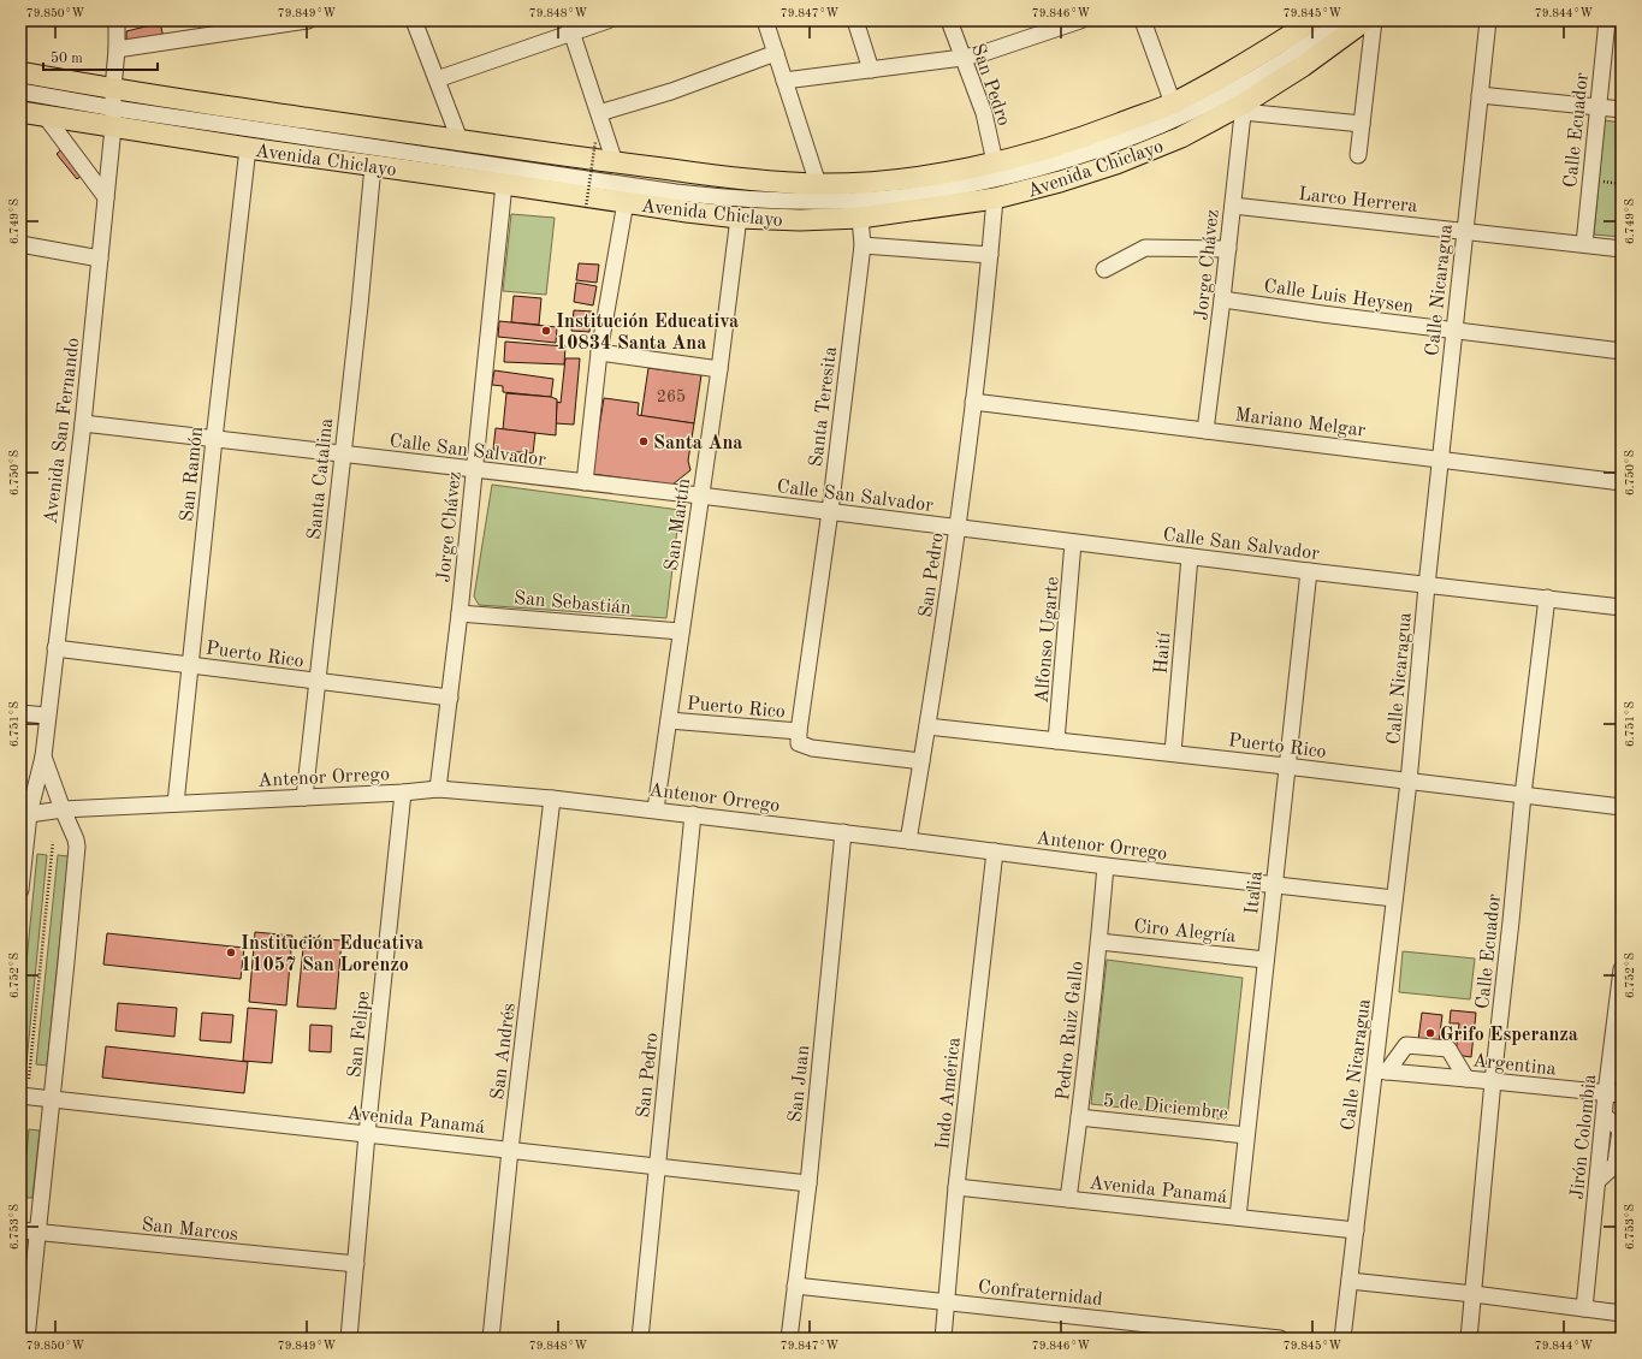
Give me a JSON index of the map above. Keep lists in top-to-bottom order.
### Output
{
  "streets": {
    "main road": ["Avenida Chiclayo"],
    "street": [
      "San Pedro",
      "Calle Ecuador",
      "Larco Herrera",
      "Jorge Chávez",
      "Calle Nicaragua",
      "Calle Luis Heysen",
      "Santa Teresita",
      "Mariano Melgar",
      "Avenida San Fernando",
      "Calle San Salvador",
      "San Ramón",
      "Santa Catalina",
      "San Martín",
      "San Sebastián",
      "Alfonso Ugarte",
      "Puerto Rico",
      "Haití",
      "Antenor Orrego",
      "Italia",
      "Ciro Alegría",
      "Pedro Ruiz Gallo",
      "San Felipe",
      "San Andrés",
      "Argentina",
      "San Juan",
      "Indo América",
      "5 de Diciembre",
      "Avenida Panamá",
      "Jirón Colombia",
      "San Marcos",
      "Confraternidad"
    ]
  },
  "crossings": [
    ["San Pedro", "Avenida Chiclayo"],
    ["San Pedro", "Mariano Melgar"],
    ["San Pedro", "Calle San Salvador"],
    ["San Pedro", "Puerto Rico"],
    ["San Pedro", "Antenor Orrego"],
    ["San Pedro", "Avenida Panamá"],
    ["Calle Ecuador", "Larco Herrera"],
    ["Calle Ecuador", "Calle San Salvador"],
    ["Calle Ecuador", "Puerto Rico"],
    ["Calle Ecuador", "Argentina"],
    ["Avenida Chiclayo", "Jorge Chávez"],
    ["Avenida Chiclayo", "Santa Teresita"],
    ["Avenida Chiclayo", "Avenida San Fernando"],
    ["Avenida Chiclayo", "San Ramón"],
    ["Avenida Chiclayo", "Santa Catalina"],
    ["Avenida Chiclayo", "San Martín"],
    ["Larco Herrera", "Jorge Chávez"],
    ["Larco Herrera", "Calle Nicaragua"],
    ["Jorge Chávez", "Calle Luis Heysen"],
    ["Jorge Chávez", "Mariano Melgar"],
    ["Jorge Chávez", "Calle San Salvador"],
    ["Jorge Chávez", "San Sebastián"],
    ["Jorge Chávez", "Puerto Rico"],
    ["Jorge Chávez", "Antenor Orrego"],
    ["Calle Nicaragua", "Calle Luis Heysen"],
    ["Calle Nicaragua", "Mariano Melgar"],
    ["Calle Nicaragua", "Calle San Salvador"],
    ["Calle Nicaragua", "Puerto Rico"],
    ["Calle Nicaragua", "Antenor Orrego"],
    ["Calle Nicaragua", "Argentina"],
    ["Calle Nicaragua", "Avenida Panamá"],
    ["Santa Teresita", "Calle San Salvador"],
    ["Santa Teresita", "Puerto Rico"],
    ["Avenida San Fernando", "Calle San Salvador"],
    ["Avenida San Fernando", "Puerto Rico"],
    ["Avenida San Fernando", "Antenor Orrego"],
    ["Calle San Salvador", "San Ramón"],
    ["Calle San Salvador", "Santa Catalina"],
    ["Calle San Salvador", "San Martín"],
    ["Calle San Salvador", "Alfonso Ugarte"],
    ["Calle San Salvador", "Haití"],
    ["Calle San Salvador", "Italia"],
    ["San Ramón", "Puerto Rico"],
    ["San Ramón", "Antenor Orrego"],
    ["Santa Catalina", "Puerto Rico"],
    ["Santa Catalina", "Antenor Orrego"],
    ["San Martín", "San Sebastián"],
    ["San Martín", "Puerto Rico"],
    ["San Martín", "Antenor Orrego"],
    ["Alfonso Ugarte", "Puerto Rico"],
    ["Puerto Rico", "Haití"],
    ["Puerto Rico", "Italia"],
    ["Antenor Orrego", "Italia"],
    ["Antenor Orrego", "Pedro Ruiz Gallo"],
    ["Antenor Orrego", "San Felipe"],
    ["Antenor Orrego", "San Andrés"],
    ["Antenor Orrego", "San Juan"],
    ["Antenor Orrego", "Indo América"],
    ["Italia", "Ciro Alegría"],
    ["Italia", "5 de Diciembre"],
    ["Italia", "Avenida Panamá"],
    ["Ciro Alegría", "Pedro Ruiz Gallo"],
    ["Pedro Ruiz Gallo", "5 de Diciembre"],
    ["Pedro Ruiz Gallo", "Avenida Panamá"],
    ["San Felipe", "Avenida Panamá"],
    ["San Felipe", "San Marcos"],
    ["San Andrés", "Avenida Panamá"],
    ["Argentina", "Jirón Colombia"],
    ["San Juan", "Avenida Panamá"],
    ["San Juan", "Confraternidad"],
    ["Indo América", "Avenida Panamá"],
    ["Indo América", "Confraternidad"]
  ],
  "places": [
    "Institución Educativa 10834 Santa Ana",
    "Santa Ana",
    "Institución Educativa 11057 San Lorenzo",
    "Grifo Esperanza"
  ],
  "house_numbers": ["265"],
  "scale_bar": "50 m",
  "coordinates": [
    "79.850°W",
    "79.849°W",
    "79.848°W",
    "79.847°W",
    "79.846°W",
    "79.845°W",
    "79.844°W",
    "6.749°S",
    "6.750°S",
    "6.751°S",
    "6.752°S",
    "6.753°S"
  ]
}
